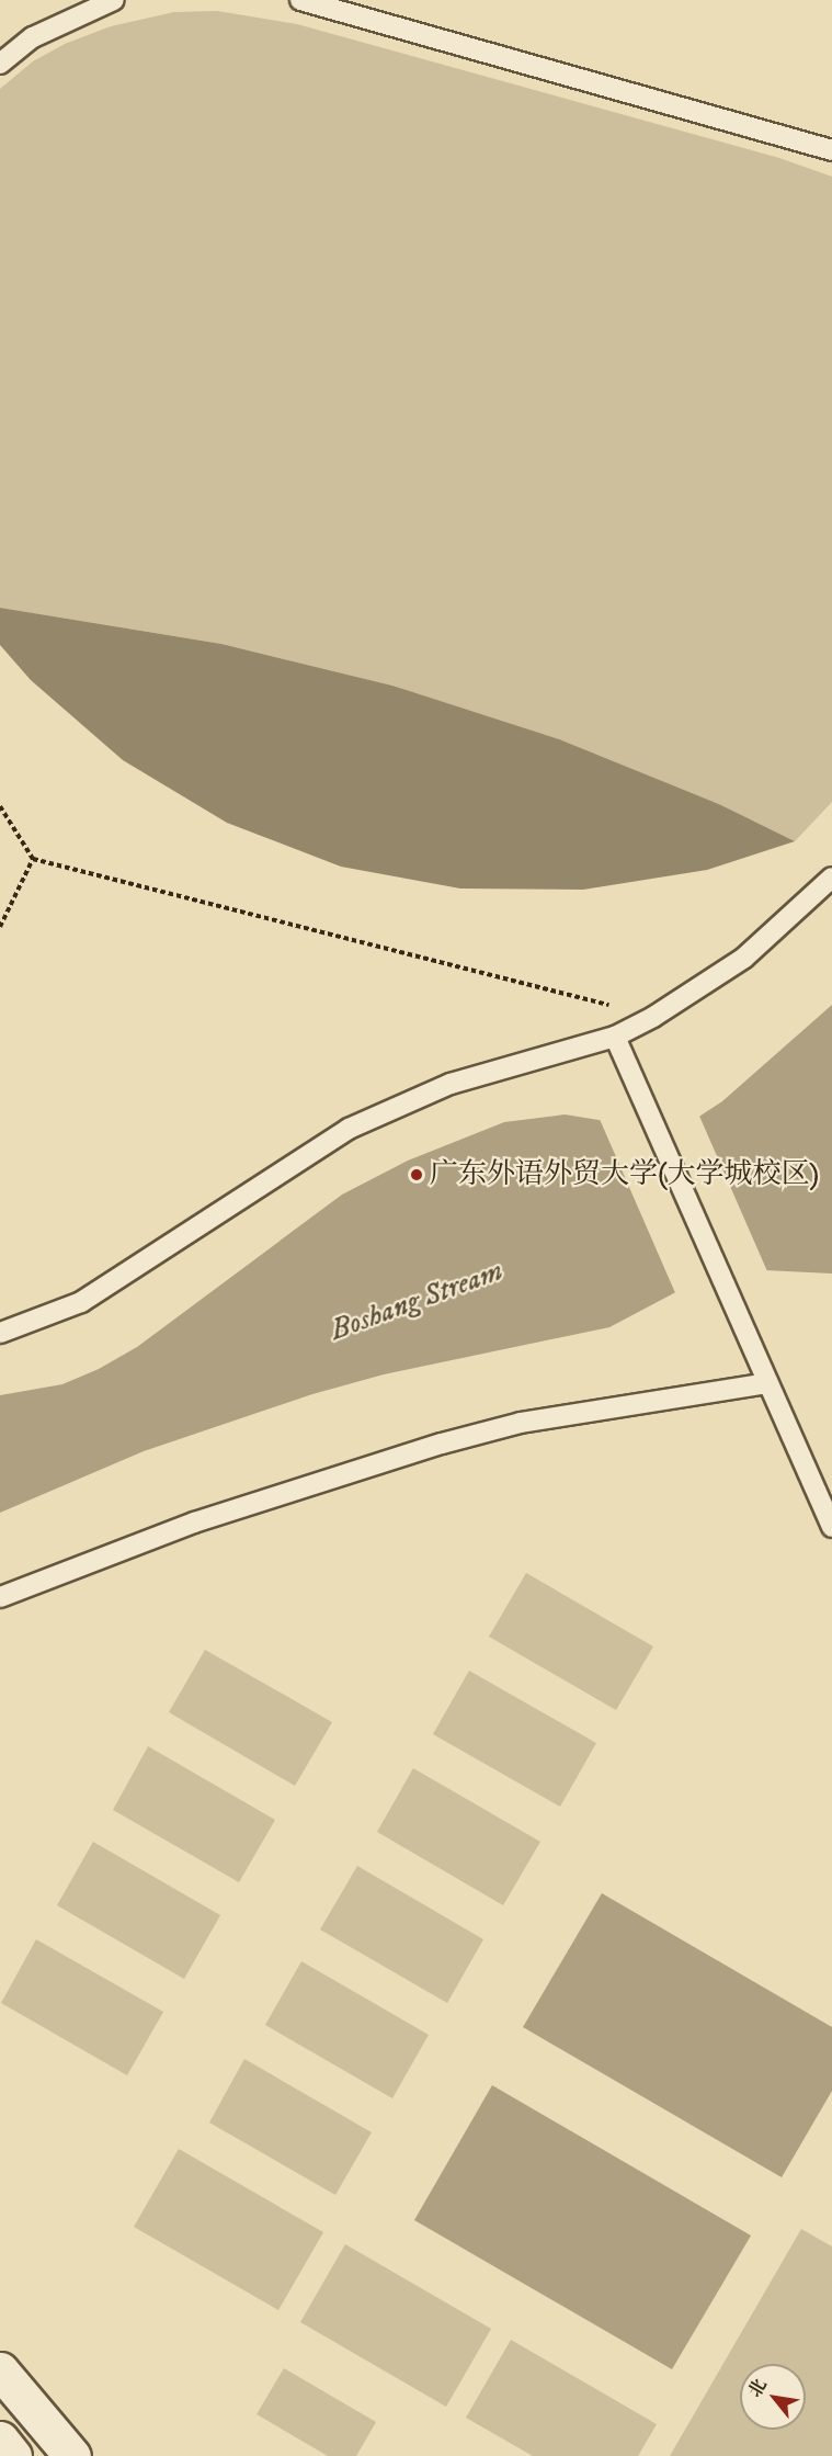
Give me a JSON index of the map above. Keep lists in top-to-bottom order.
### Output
{
  "water": ["Boshang Stream"],
  "places": ["广东外语外贸大学(大学城校区)"],
  "north": "top left"
}
